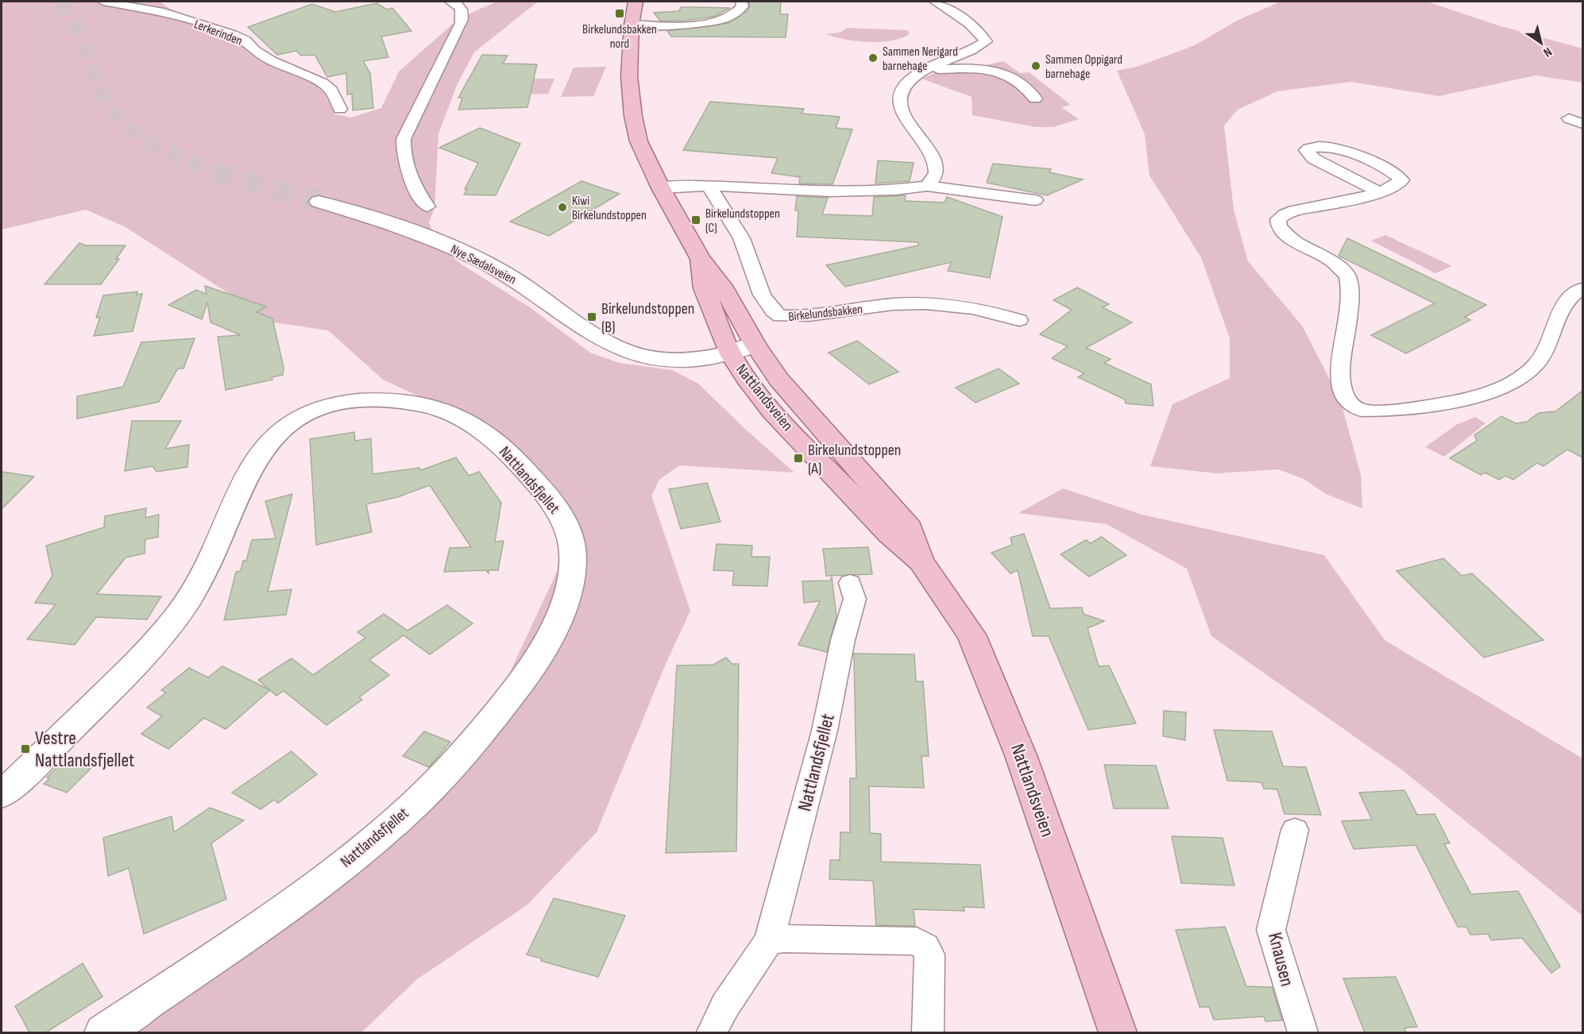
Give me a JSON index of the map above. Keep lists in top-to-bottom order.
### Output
{
  "streets": {
    "main road": ["Nattlandsveien"],
    "street": [
      "Lerkerinden",
      "Nye Sædalsveien",
      "Birkelundsbakken",
      "Nattlandsfjellet",
      "Knausen"
    ]
  },
  "crossings": [
    ["Nye Sædalsveien", "Nattlandsveien"]
  ],
  "places": {
    "transit": [
      "Birkelundsbakken nord",
      "Birkelundstoppen (C)",
      "Birkelundstoppen (B)",
      "Birkelundstoppen (A)",
      "Vestre Nattlandsfjellet"
    ],
    "other": ["Sammen Nerigard barnehage", "Sammen Oppigard barnehage", "Kiwi Birkelundstoppen"]
  },
  "north": "bottom right"
}
